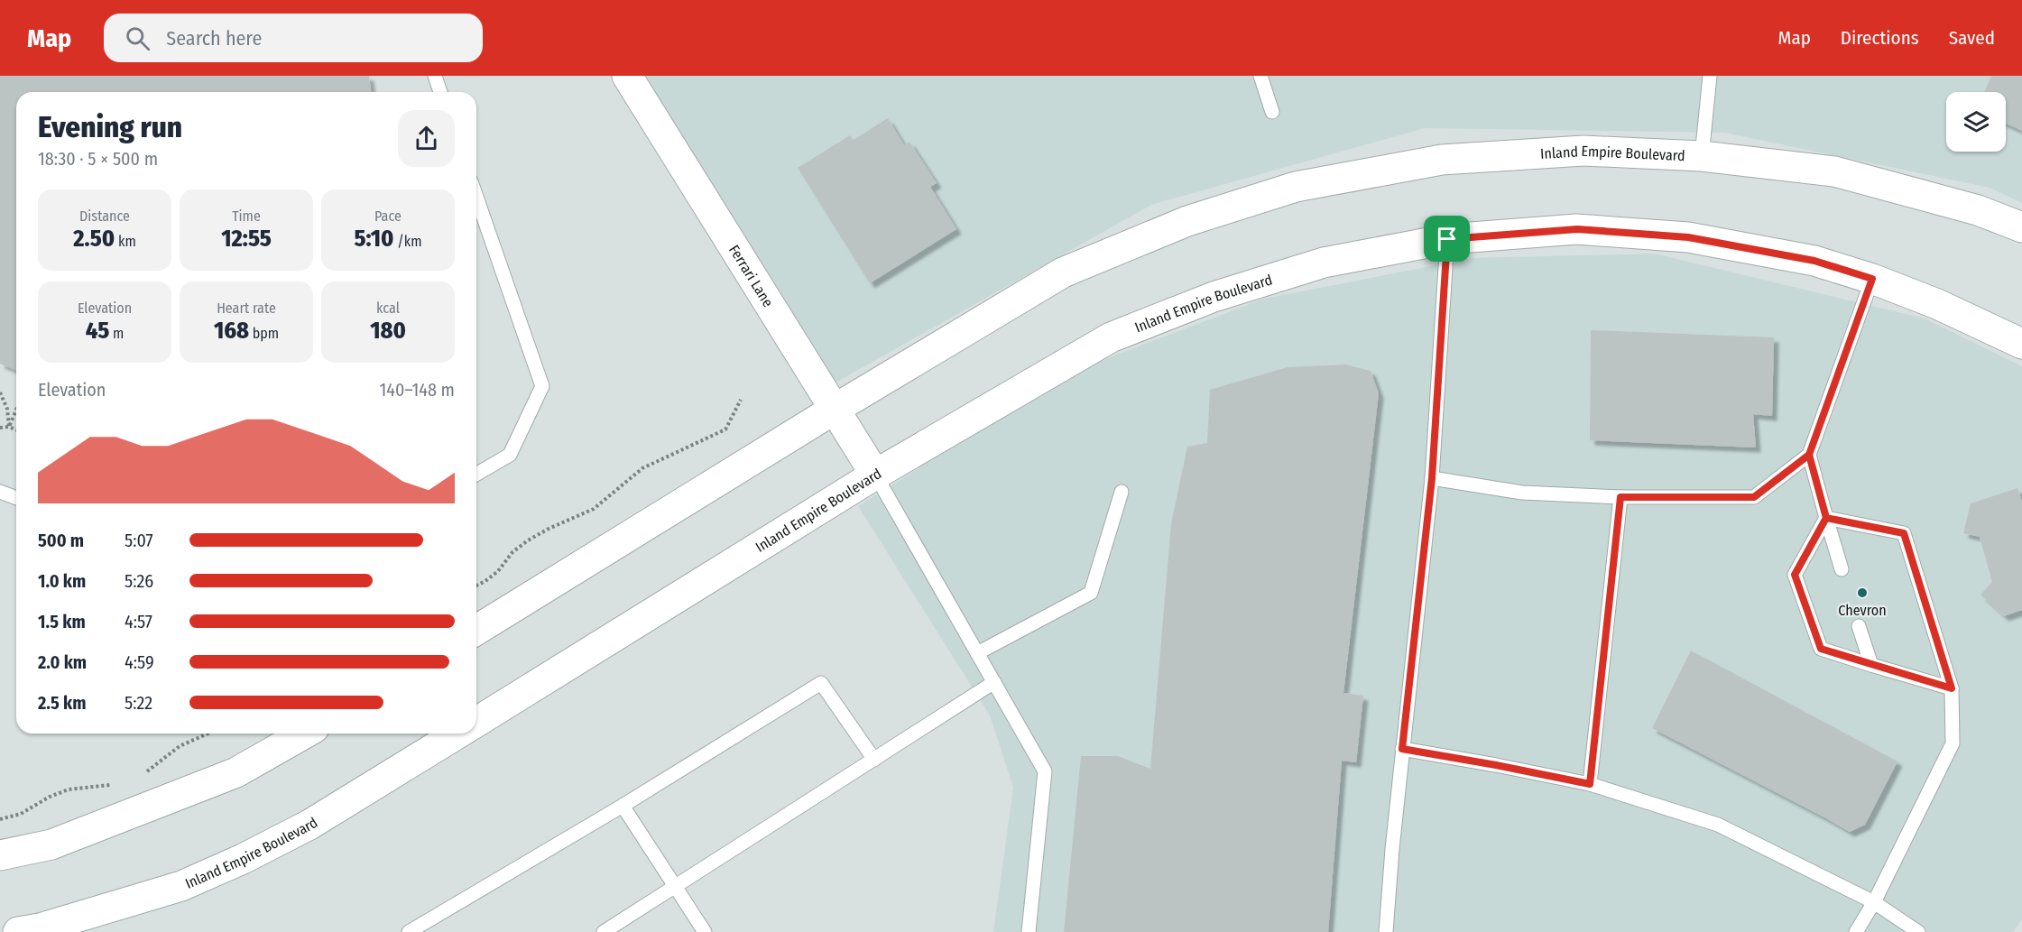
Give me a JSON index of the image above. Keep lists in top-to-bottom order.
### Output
{
  "streets": {
    "main road": ["Inland Empire Boulevard", "Ferrari Lane"]
  },
  "crossings": [
    ["Inland Empire Boulevard", "Ferrari Lane"]
  ],
  "places": ["Chevron"],
  "page": {
    "header": "Map",
    "search": "Search here",
    "nav": ["Map", "Directions", "Saved"],
    "heading": ["Evening run", "18:30 · 5 × 500 m"],
    "stats": [
      ["Distance", "2.50 km"],
      ["Time", "12:55"],
      ["Pace", "5:10 /km"],
      ["Elevation", "45 m"],
      ["Heart rate", "168 bpm"],
      ["kcal", "180"]
    ],
    "chart": ["Elevation", "140–148 m"],
    "list": [
      {
        "name": "500 m",
        "note": "5:07"
      },
      {
        "name": "1.0 km",
        "note": "5:26"
      },
      {
        "name": "1.5 km",
        "note": "4:57"
      },
      {
        "name": "2.0 km",
        "note": "4:59"
      },
      {
        "name": "2.5 km",
        "note": "5:22"
      }
    ]
  }
}
